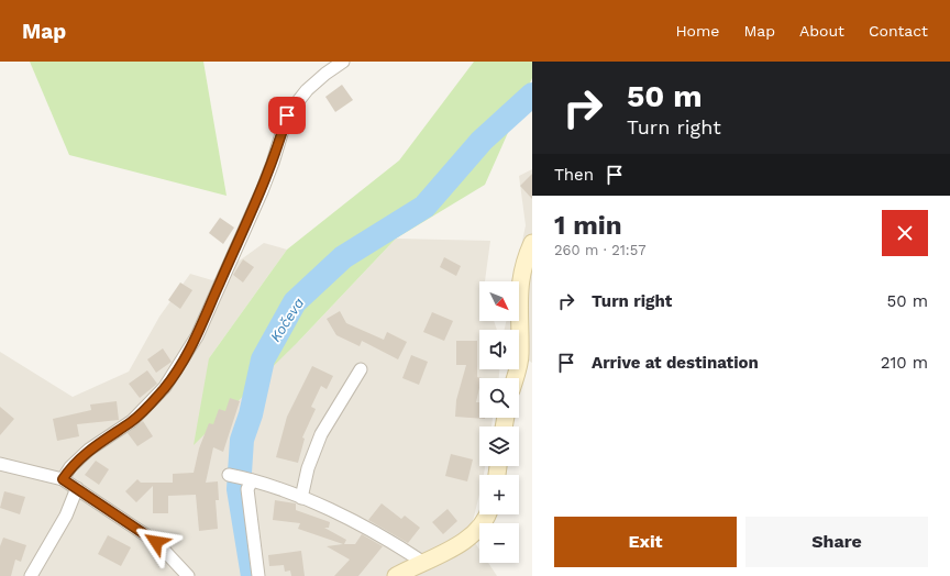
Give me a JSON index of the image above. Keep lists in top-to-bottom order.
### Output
{
  "water": ["Kočeva"],
  "north": "bottom right",
  "page": {
    "header": "Map",
    "nav": [
      "Home",
      "Map",
      "About",
      "Contact"
    ],
    "turn": ["50 m", "Turn right"],
    "then": "Then",
    "heading": ["1 min", "260 m · 21:57"],
    "list": [
      {
        "name": "Turn right",
        "value": "50 m"
      },
      {
        "name": "Arrive at destination",
        "value": "210 m"
      }
    ],
    "map_buttons": ["+", "−"],
    "buttons": ["Exit", "Share"]
  }
}
